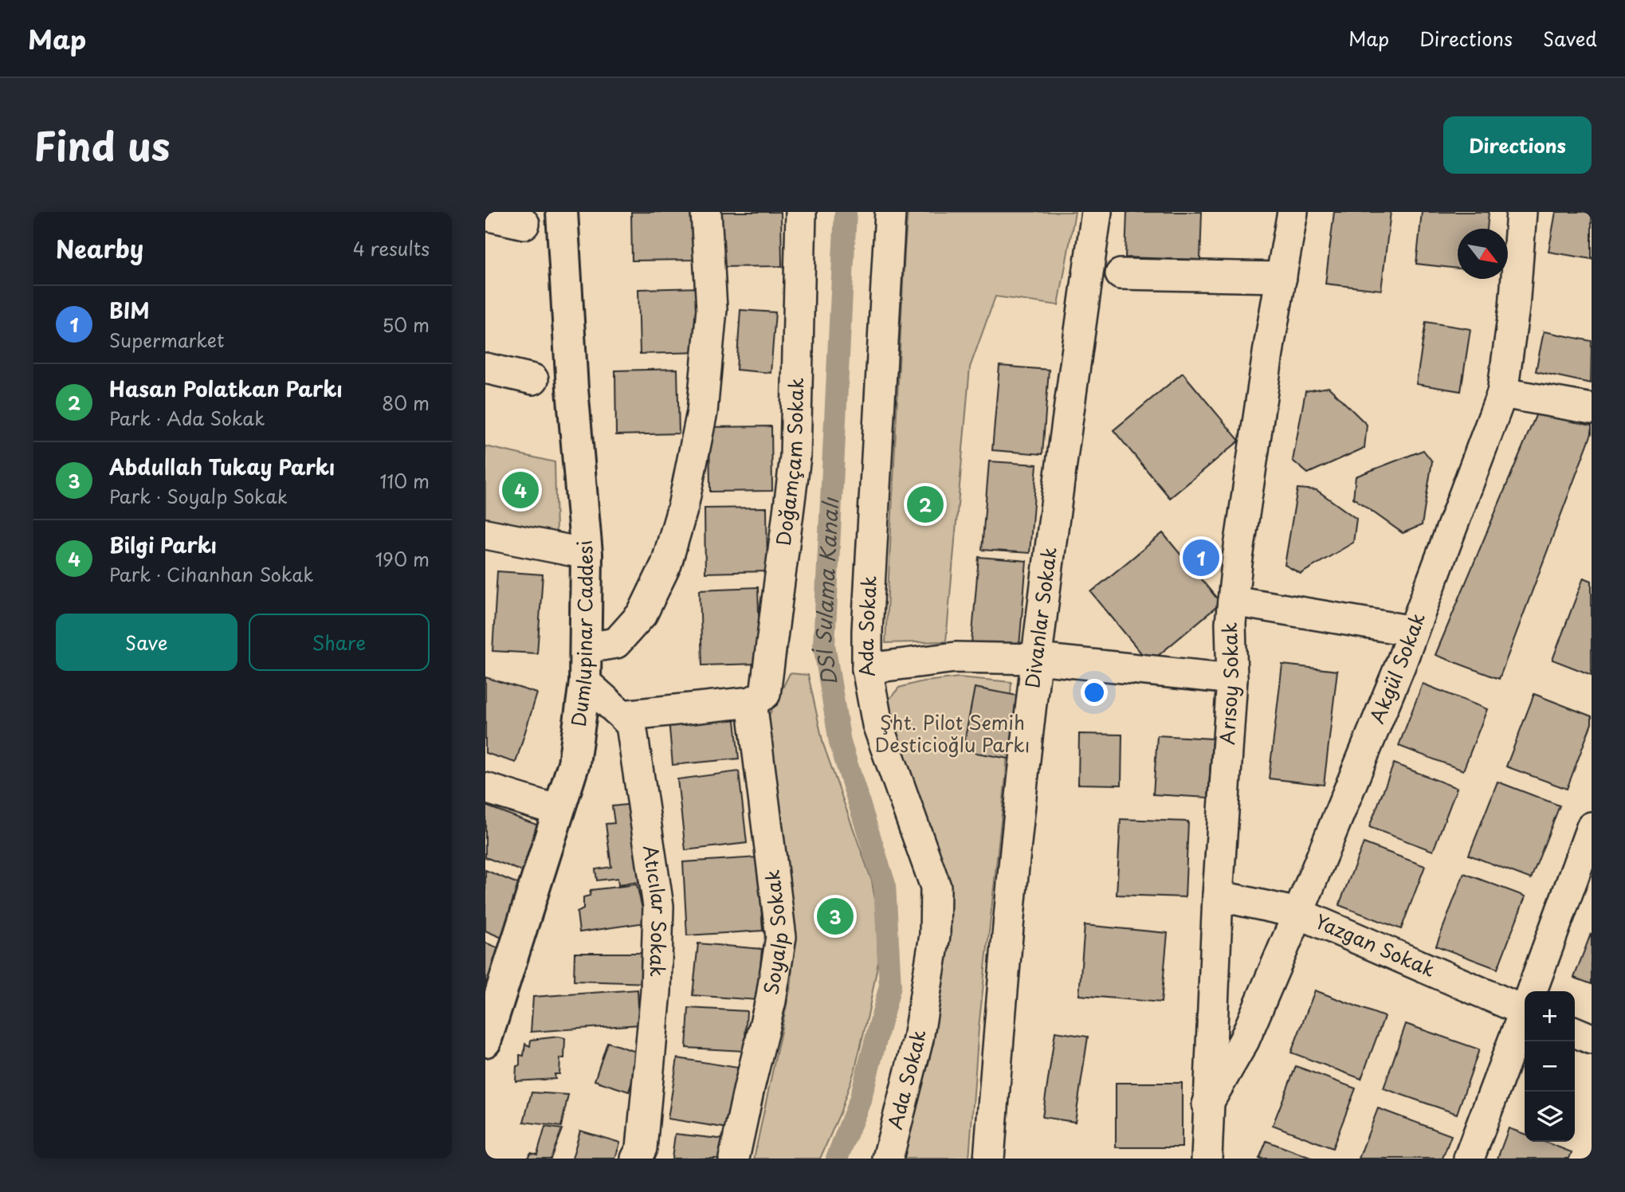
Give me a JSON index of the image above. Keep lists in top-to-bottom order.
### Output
{
  "streets": {
    "main road": ["Dumlupinar Caddesi"],
    "street": [
      "Doğamçam Sokak",
      "Divanlar Sokak",
      "Ada Sokak",
      "Akgül Sokak",
      "Arısoy Sokak",
      "Atıcılar Sokak",
      "Soyalp Sokak",
      "Yazgan Sokak"
    ]
  },
  "crossings": [
    ["Doğamçam Sokak", "Soyalp Sokak"],
    ["Dumlupinar Caddesi", "Atıcılar Sokak"],
    ["Akgül Sokak", "Arısoy Sokak"],
    ["Akgül Sokak", "Yazgan Sokak"],
    ["Arısoy Sokak", "Yazgan Sokak"]
  ],
  "water": ["DSİ Sulama Kanalı"],
  "parks": ["Şht. Pilot Semih Desticioğlu Parkı"],
  "north": "bottom right",
  "page": {
    "header": "Map",
    "nav": ["Map", "Directions", "Saved"],
    "title": "Find us",
    "buttons": [
      "Directions",
      ["Save", "Share"]
    ],
    "heading": ["Nearby", "4 results"],
    "list": [
      {
        "mark": "1",
        "name": "BIM",
        "note": "Supermarket",
        "value": "50 m"
      },
      {
        "mark": "2",
        "name": "Hasan Polatkan Parkı",
        "note": "Park · Ada Sokak",
        "value": "80 m"
      },
      {
        "mark": "3",
        "name": "Abdullah Tukay Parkı",
        "note": "Park · Soyalp Sokak",
        "value": "110 m"
      },
      {
        "mark": "4",
        "name": "Bilgi Parkı",
        "note": "Park · Cihanhan Sokak",
        "value": "190 m"
      }
    ],
    "pins": [
      "4",
      "2",
      "1",
      "3"
    ],
    "map_buttons": ["+", "−"]
  }
}
